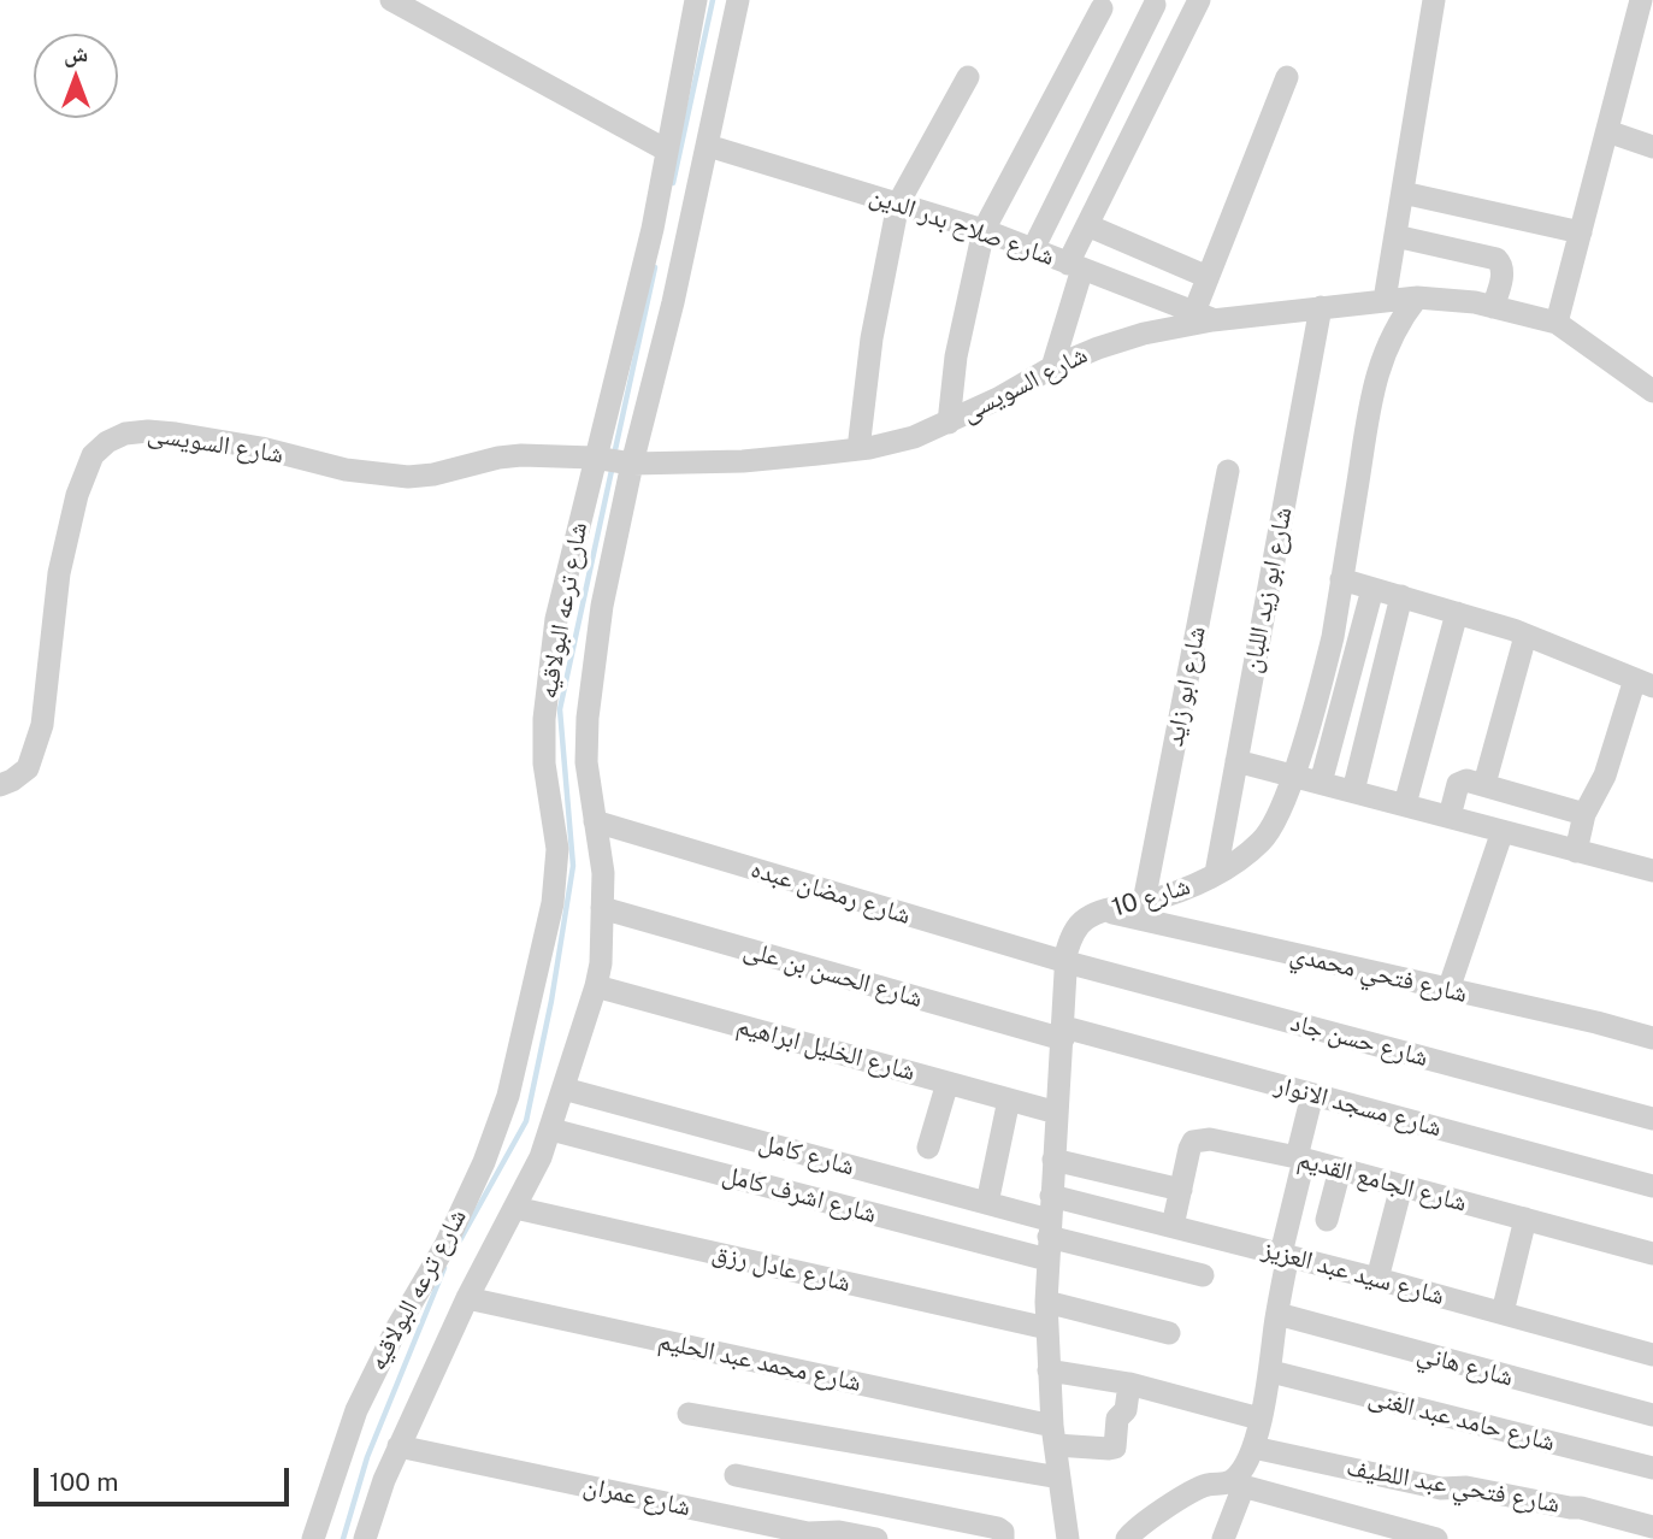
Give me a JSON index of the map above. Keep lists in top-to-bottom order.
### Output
{
  "streets": {
    "street": [
      "شارع صلاح بدر الدين",
      "شارع السويسى",
      "شارع ابو زيد اللبان",
      "شارع ترعه البولاقيه",
      "شارع ابو زايد",
      "شارع رمضان عبده",
      "شارع 10",
      "شارع الحسن بن على",
      "شارع فتحي محمدي",
      "شارع حسن جاد",
      "شارع الخليل ابراهيم",
      "شارع مسجد الانوار",
      "شارع كامل",
      "شارع الجامع القديم",
      "شارع اشرف كامل",
      "شارع عادل رزق",
      "شارع سيد عبد العزيز",
      "شارع محمد عبد الحليم",
      "شارع هاني",
      "شارع حامد عبد الغنى",
      "شارع فتحي عبد اللطيف",
      "شارع عمران"
    ]
  },
  "crossings": [
    ["شارع صلاح بدر الدين", "شارع السويسى"],
    ["شارع صلاح بدر الدين", "شارع ترعه البولاقيه"],
    ["شارع السويسى", "شارع ابو زيد اللبان"],
    ["شارع السويسى", "شارع ترعه البولاقيه"],
    ["شارع السويسى", "شارع 10"],
    ["شارع ابو زيد اللبان", "شارع 10"],
    ["شارع ترعه البولاقيه", "شارع رمضان عبده"],
    ["شارع ترعه البولاقيه", "شارع الحسن بن على"],
    ["شارع ترعه البولاقيه", "شارع الخليل ابراهيم"],
    ["شارع ترعه البولاقيه", "شارع كامل"],
    ["شارع ترعه البولاقيه", "شارع اشرف كامل"],
    ["شارع ترعه البولاقيه", "شارع عادل رزق"],
    ["شارع ترعه البولاقيه", "شارع محمد عبد الحليم"],
    ["شارع ترعه البولاقيه", "شارع عمران"],
    ["شارع ابو زايد", "شارع 10"],
    ["شارع رمضان عبده", "شارع 10"],
    ["شارع رمضان عبده", "شارع حسن جاد"],
    ["شارع 10", "شارع الحسن بن على"],
    ["شارع 10", "شارع فتحي محمدي"],
    ["شارع 10", "شارع حسن جاد"],
    ["شارع 10", "شارع الخليل ابراهيم"],
    ["شارع 10", "شارع مسجد الانوار"],
    ["شارع 10", "شارع كامل"],
    ["شارع 10", "شارع اشرف كامل"],
    ["شارع 10", "شارع عادل رزق"],
    ["شارع 10", "شارع سيد عبد العزيز"],
    ["شارع 10", "شارع محمد عبد الحليم"],
    ["شارع الحسن بن على", "شارع مسجد الانوار"],
    ["شارع كامل", "شارع اشرف كامل"],
    ["شارع الجامع القديم", "شارع سيد عبد العزيز"]
  ],
  "scale_bar": "100 m",
  "north": "top"
}
